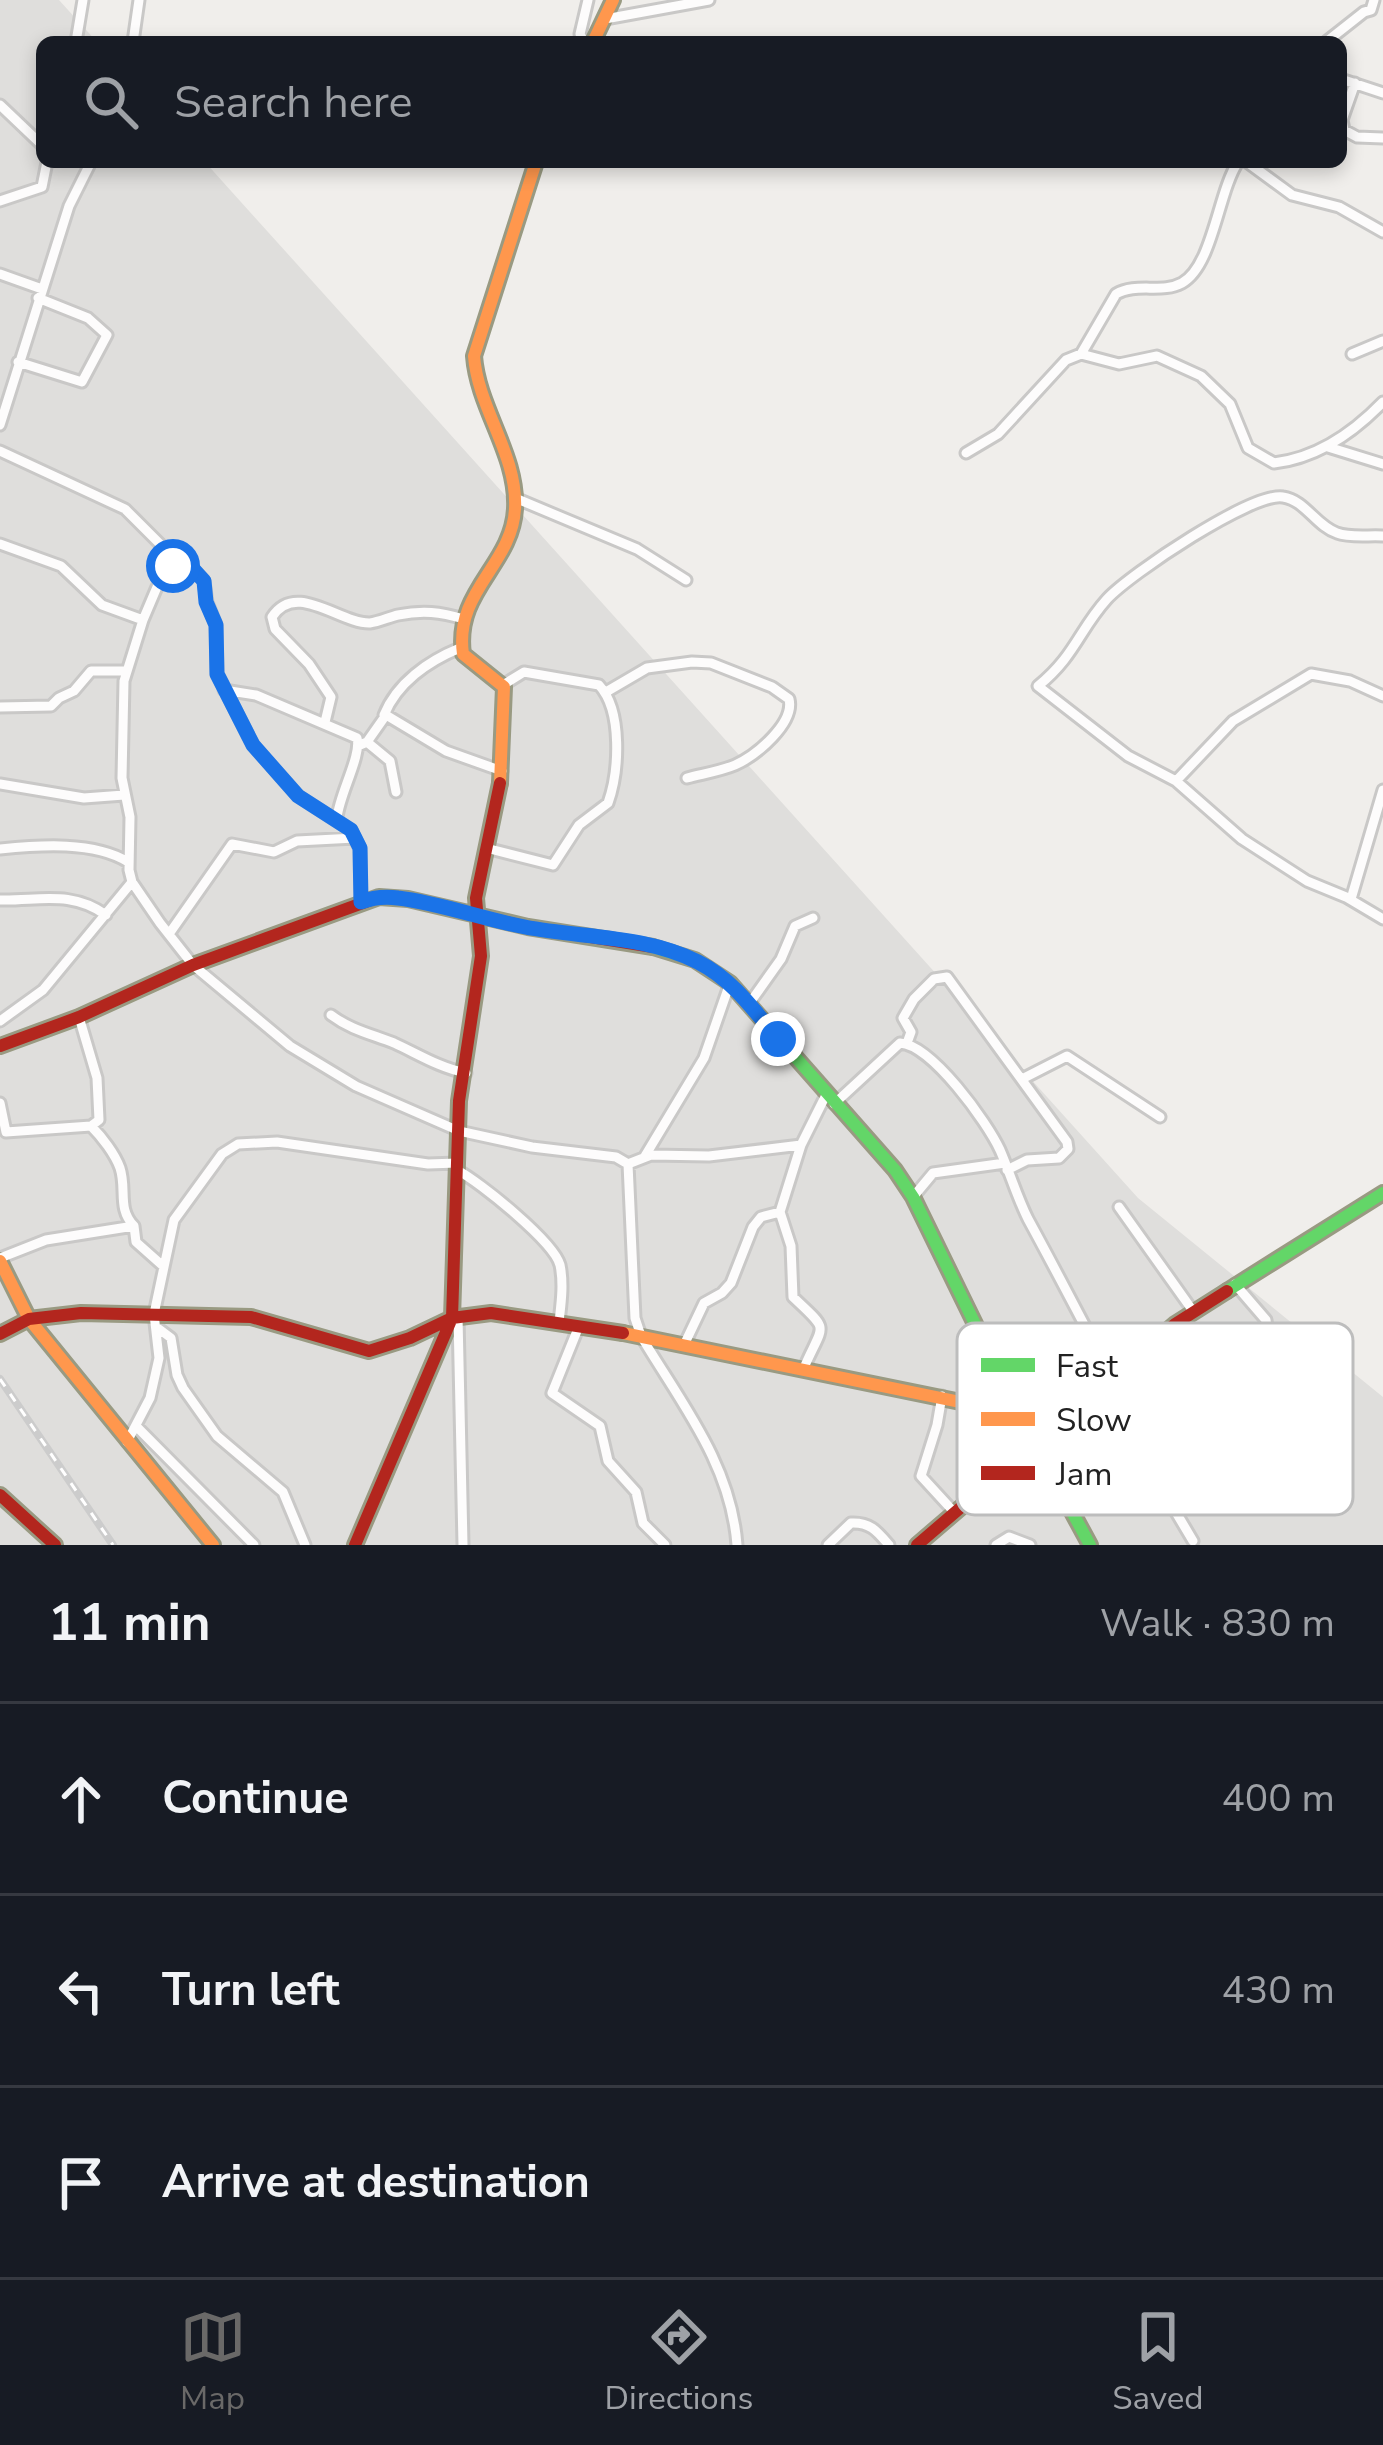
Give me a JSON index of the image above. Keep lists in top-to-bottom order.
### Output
{
  "legend": ["Fast", "Slow", "Jam"],
  "page": {
    "search": "Search here",
    "heading": ["11 min", "Walk · 830 m"],
    "list": [
      ["Continue", "400 m"],
      ["Turn left", "430 m"],
      "Arrive at destination"
    ],
    "nav": ["Map", "Directions", "Saved"]
  }
}
